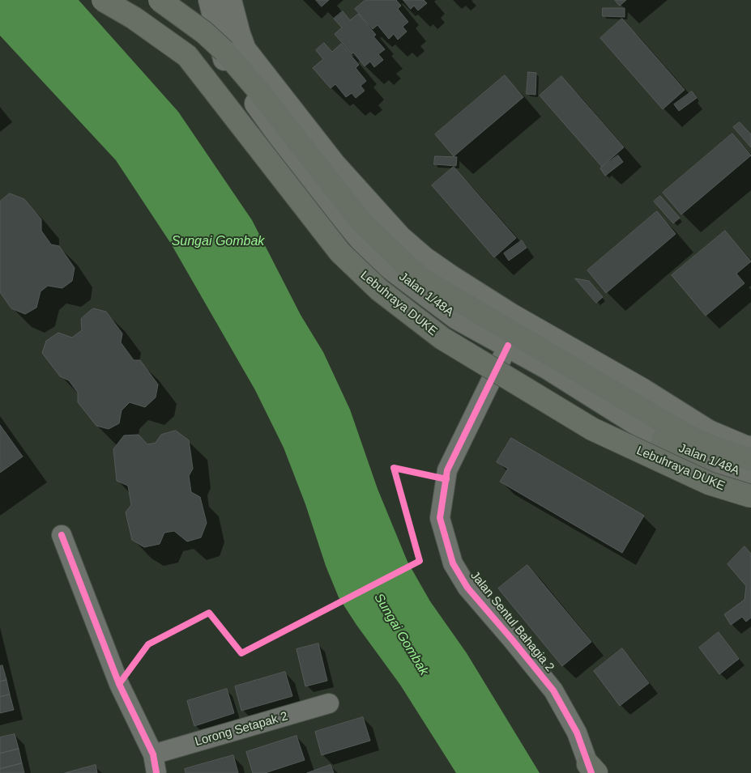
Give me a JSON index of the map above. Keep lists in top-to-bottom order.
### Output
{
  "streets": {
    "highway": ["Lebuhraya DUKE"],
    "main road": ["Jalan 1/48A"],
    "street": ["Jalan Sentul Bahagia 2", "Lorong Setapak 2"]
  },
  "crossings": [
    ["Jalan 1/48A", "Jalan Sentul Bahagia 2"]
  ],
  "water": ["Sungai Gombak"]
}
